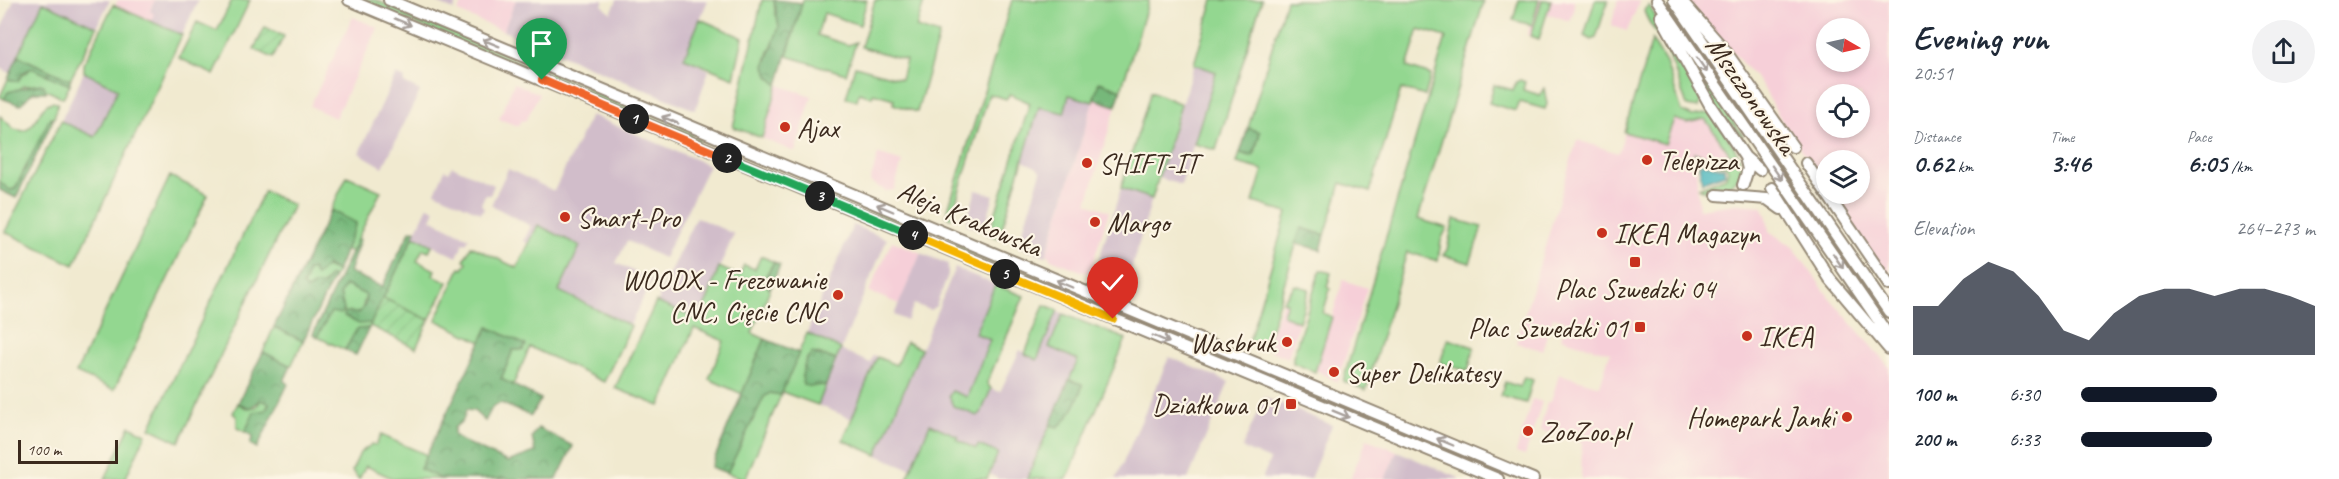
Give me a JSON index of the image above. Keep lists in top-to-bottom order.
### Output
{
  "streets": {
    "main road": ["Mszczonowska", "Aleja Krakowska"]
  },
  "places": {
    "other": [
      "Ajax",
      "Telepizza",
      "SHIFT-IT",
      "Smart-Pro",
      "Margo",
      "IKEA Magazyn",
      "WOODX - Frezowanie CNC, Cięcie CNC",
      "IKEA",
      "Wasbruk",
      "Super Delikatesy",
      "Homepark Janki",
      "ZooZoo.pl"
    ],
    "transit": ["Plac Szwedzki 04", "Plac Szwedzki 01", "Działkowa 01"]
  },
  "scale_bar": "100 m",
  "north": "right",
  "page": {
    "heading": ["Evening run", "20:51"],
    "stats": [
      ["Distance", "0.62 km"],
      ["Time", "3:46"],
      ["Pace", "6:05 /km"]
    ],
    "pins": [
      "1",
      "2",
      "3",
      "4",
      "5"
    ],
    "chart": ["Elevation", "264–273 m"],
    "list": [
      {
        "name": "100 m",
        "note": "6:30"
      },
      {
        "name": "200 m",
        "note": "6:33"
      }
    ],
    "scale": "100 m"
  }
}
